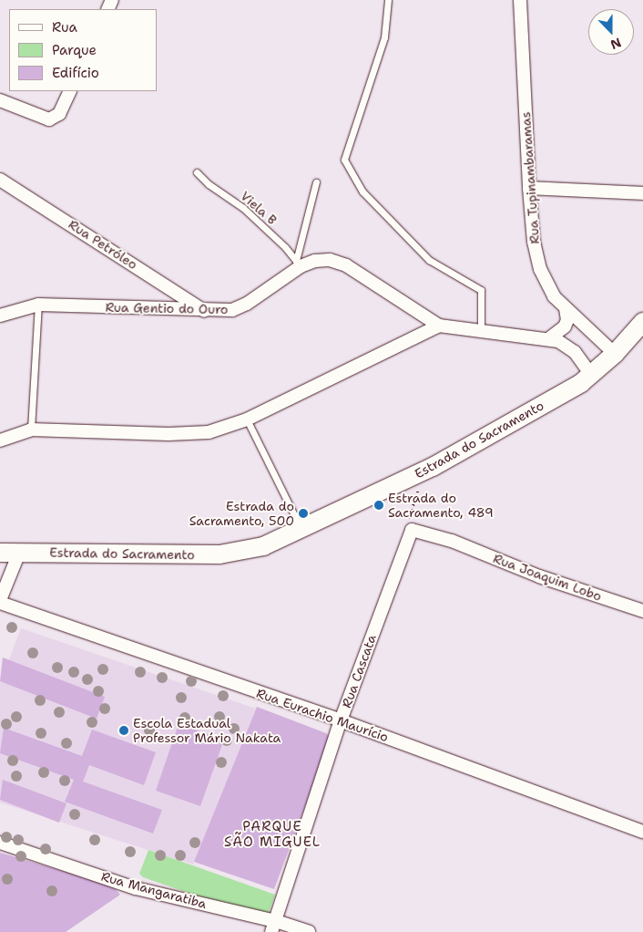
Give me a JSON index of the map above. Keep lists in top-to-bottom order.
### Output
{
  "streets": {
    "street": [
      "Rua Tupinambaramas",
      "Rua Petróleo",
      "Rua Gentio do Ouro",
      "Estrada do Sacramento",
      "Rua Joaquim Lobo",
      "Rua Cascata",
      "Rua Eurachio Maurício",
      "Rua Mangaratiba"
    ],
    "lane": ["Viela B"]
  },
  "crossings": [
    ["Rua Tupinambaramas", "Estrada do Sacramento"],
    ["Viela B", "Rua Gentio do Ouro"],
    ["Rua Petróleo", "Rua Gentio do Ouro"],
    ["Rua Joaquim Lobo", "Rua Cascata"],
    ["Rua Cascata", "Rua Eurachio Maurício"],
    ["Rua Cascata", "Rua Mangaratiba"]
  ],
  "districts": ["PARQUE SÃO MIGUEL"],
  "places": ["Estrada do Sacramento, 489", "Estrada do Sacramento, 500", "Escola Estadual Professor Mário Nakata"],
  "legend": ["Rua", "Parque", "Edifício"],
  "north": "bottom"
}
